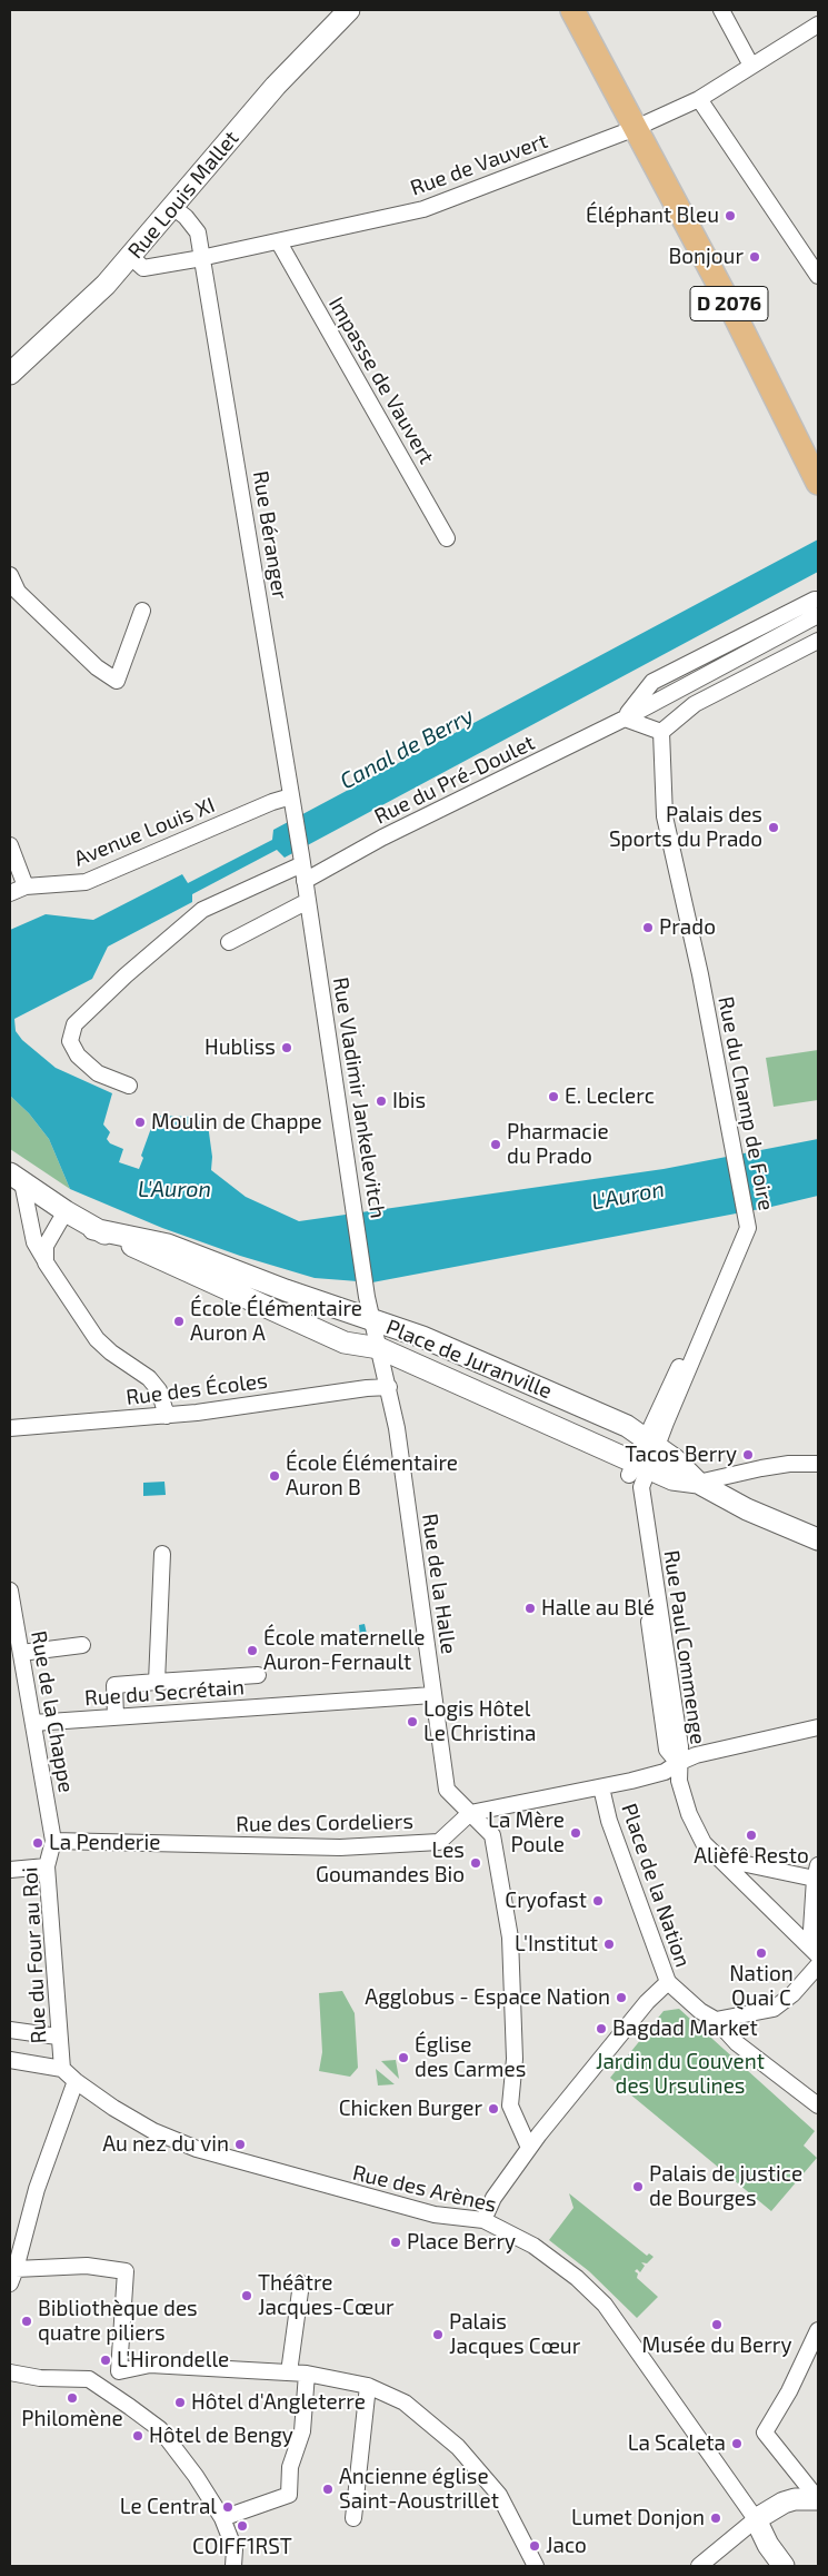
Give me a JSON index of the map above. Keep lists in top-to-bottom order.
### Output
{
  "streets": {
    "main road": ["Rue Louis Mallet", "D 2076", "Place de Juranville"],
    "street": [
      "Rue de Vauvert",
      "Impasse de Vauvert",
      "Rue Béranger",
      "Rue du Pré-Doulet",
      "Avenue Louis XI",
      "Rue Vladimir Jankelevitch",
      "Rue du Champ de Foire",
      "Rue des Écoles",
      "Rue de la Halle",
      "Rue Paul Commenge",
      "Rue du Secrétain",
      "Rue de la Chappe",
      "Rue des Cordeliers",
      "Place de la Nation",
      "Rue du Four au Roi",
      "Rue des Arènes"
    ]
  },
  "crossings": [
    ["Rue de Vauvert", "Rue Louis Mallet"],
    ["Rue de Vauvert", "D 2076"],
    ["Rue de Vauvert", "Impasse de Vauvert"],
    ["Rue de Vauvert", "Rue Béranger"],
    ["Rue Louis Mallet", "Rue Béranger"],
    ["Rue Béranger", "Rue du Pré-Doulet"],
    ["Rue Béranger", "Avenue Louis XI"],
    ["Rue Béranger", "Rue Vladimir Jankelevitch"],
    ["Rue du Pré-Doulet", "Rue Vladimir Jankelevitch"],
    ["Rue Vladimir Jankelevitch", "Place de Juranville"],
    ["Rue Vladimir Jankelevitch", "Rue de la Halle"],
    ["Rue du Champ de Foire", "Place de Juranville"],
    ["Rue du Champ de Foire", "Rue Paul Commenge"],
    ["Place de Juranville", "Rue de la Halle"],
    ["Place de Juranville", "Rue Paul Commenge"],
    ["Rue des Écoles", "Rue de la Halle"],
    ["Rue de la Halle", "Rue du Secrétain"],
    ["Rue de la Halle", "Rue des Cordeliers"],
    ["Rue du Secrétain", "Rue de la Chappe"],
    ["Rue de la Chappe", "Rue des Cordeliers"],
    ["Rue de la Chappe", "Rue du Four au Roi"],
    ["Rue des Cordeliers", "Rue du Four au Roi"],
    ["Rue du Four au Roi", "Rue des Arènes"]
  ],
  "water": ["Canal de Berry", "L'Auron"],
  "parks": ["Jardin du Couvent des Ursulines"],
  "places": [
    "Éléphant Bleu",
    "Bonjour",
    "Palais des Sports du Prado",
    "Prado",
    "Hubliss",
    "E. Leclerc",
    "Ibis",
    "Moulin de Chappe",
    "Pharmacie du Prado",
    "École Élémentaire Auron A",
    "Tacos Berry",
    "École Élémentaire Auron B",
    "Halle au Blé",
    "École maternelle Auron-Fernault",
    "Logis Hôtel Le Christina",
    "La Mère Poule",
    "Alièfê Resto",
    "La Penderie",
    "Les Goumandes Bio",
    "Cryofast",
    "L'Institut",
    "Nation Quai C",
    "Agglobus - Espace Nation",
    "Bagdad Market",
    "Église des Carmes",
    "Chicken Burger",
    "Au nez du vin",
    "Palais de justice de Bourges",
    "Place Berry",
    "Théâtre Jacques-Cœur",
    "Bibliothèque des quatre piliers",
    "Musée du Berry",
    "Palais Jacques Cœur",
    "L'Hirondelle",
    "Philomène",
    "Hôtel d'Angleterre",
    "Hôtel de Bengy",
    "La Scaleta",
    "Ancienne église Saint-Aoustrillet",
    "Le Central",
    "Lumet Donjon",
    "COIFF1RST",
    "Jaco"
  ]
}
